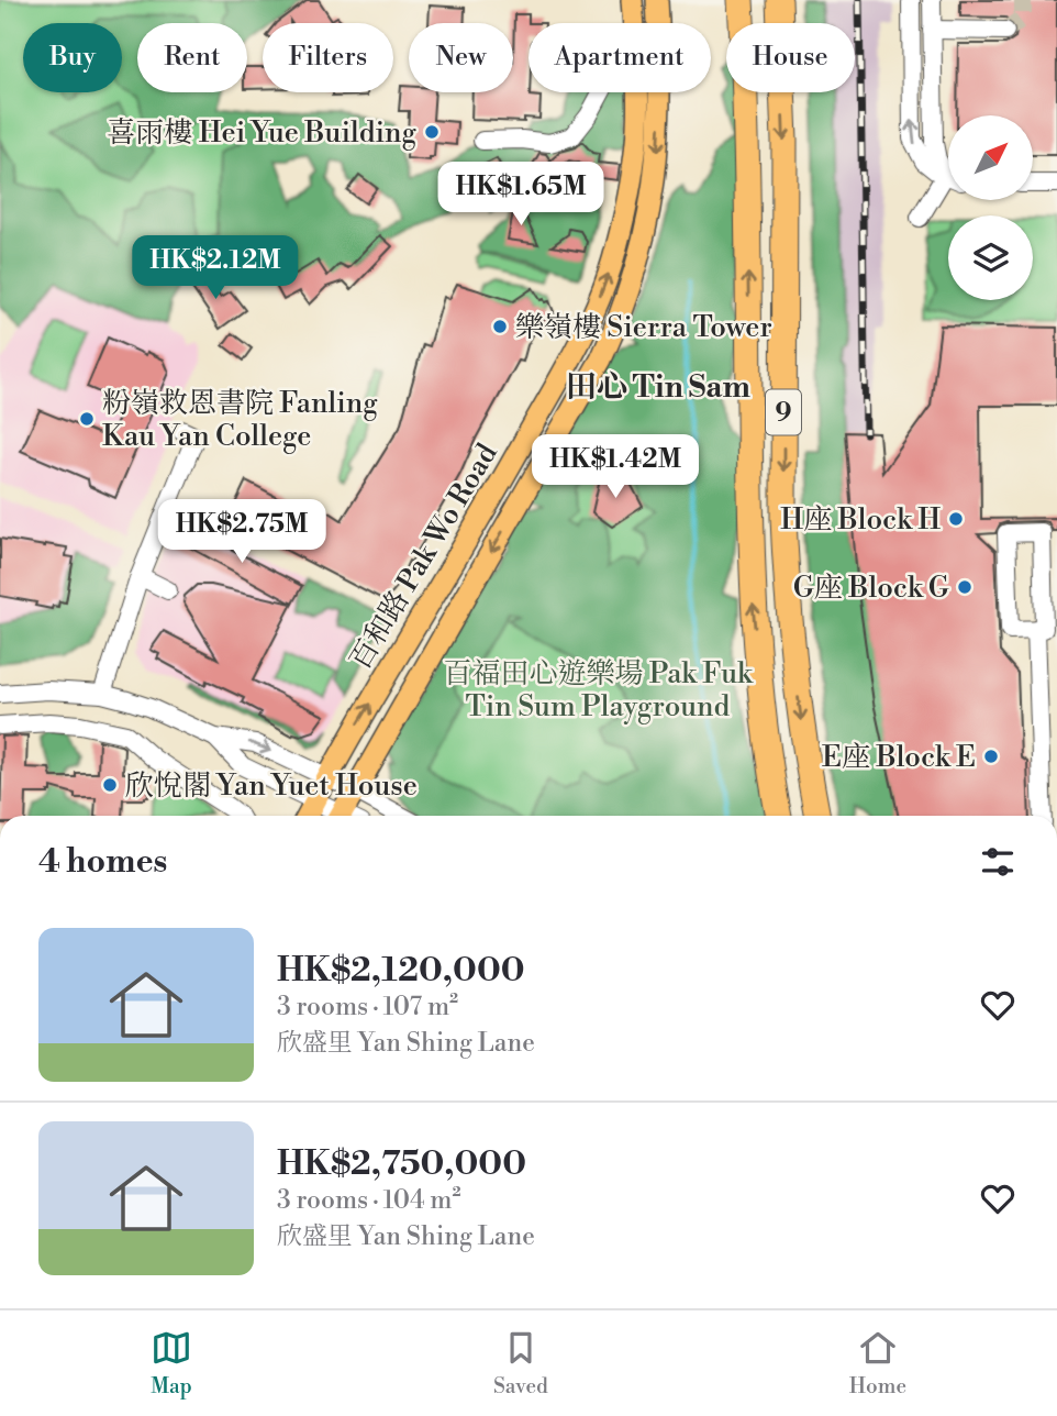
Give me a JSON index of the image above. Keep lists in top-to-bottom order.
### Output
{
  "streets": {
    "highway": ["9"],
    "main road": ["百和路 Pak Wo Road"]
  },
  "districts": ["田心 Tin Sam"],
  "parks": ["百福田心遊樂場 Pak Fuk Tin Sum Playground"],
  "places": [
    "喜雨樓 Hei Yue Building",
    "樂嶺樓 Sierra Tower",
    "粉嶺救恩書院 Fanling Kau Yan College",
    "H座 Block H",
    "G座 Block G",
    "E座 Block E",
    "欣悅閣 Yan Yuet House"
  ],
  "north": "top right",
  "page": {
    "chip": [
      "Buy",
      "Rent",
      "Filters",
      "New",
      "Apartment",
      "House"
    ],
    "price": [
      "HK$1.65M",
      "HK$2.12M",
      "HK$1.42M",
      "HK$2.75M"
    ],
    "heading": "4 homes",
    "list": [
      {
        "name": "HK$2,120,000",
        "note": "3 rooms · 107 m² · 欣盛里 Yan Shing Lane"
      },
      {
        "name": "HK$2,750,000",
        "note": "3 rooms · 104 m² · 欣盛里 Yan Shing Lane"
      }
    ],
    "tabs": ["Map", "Saved", "Home"]
  }
}
